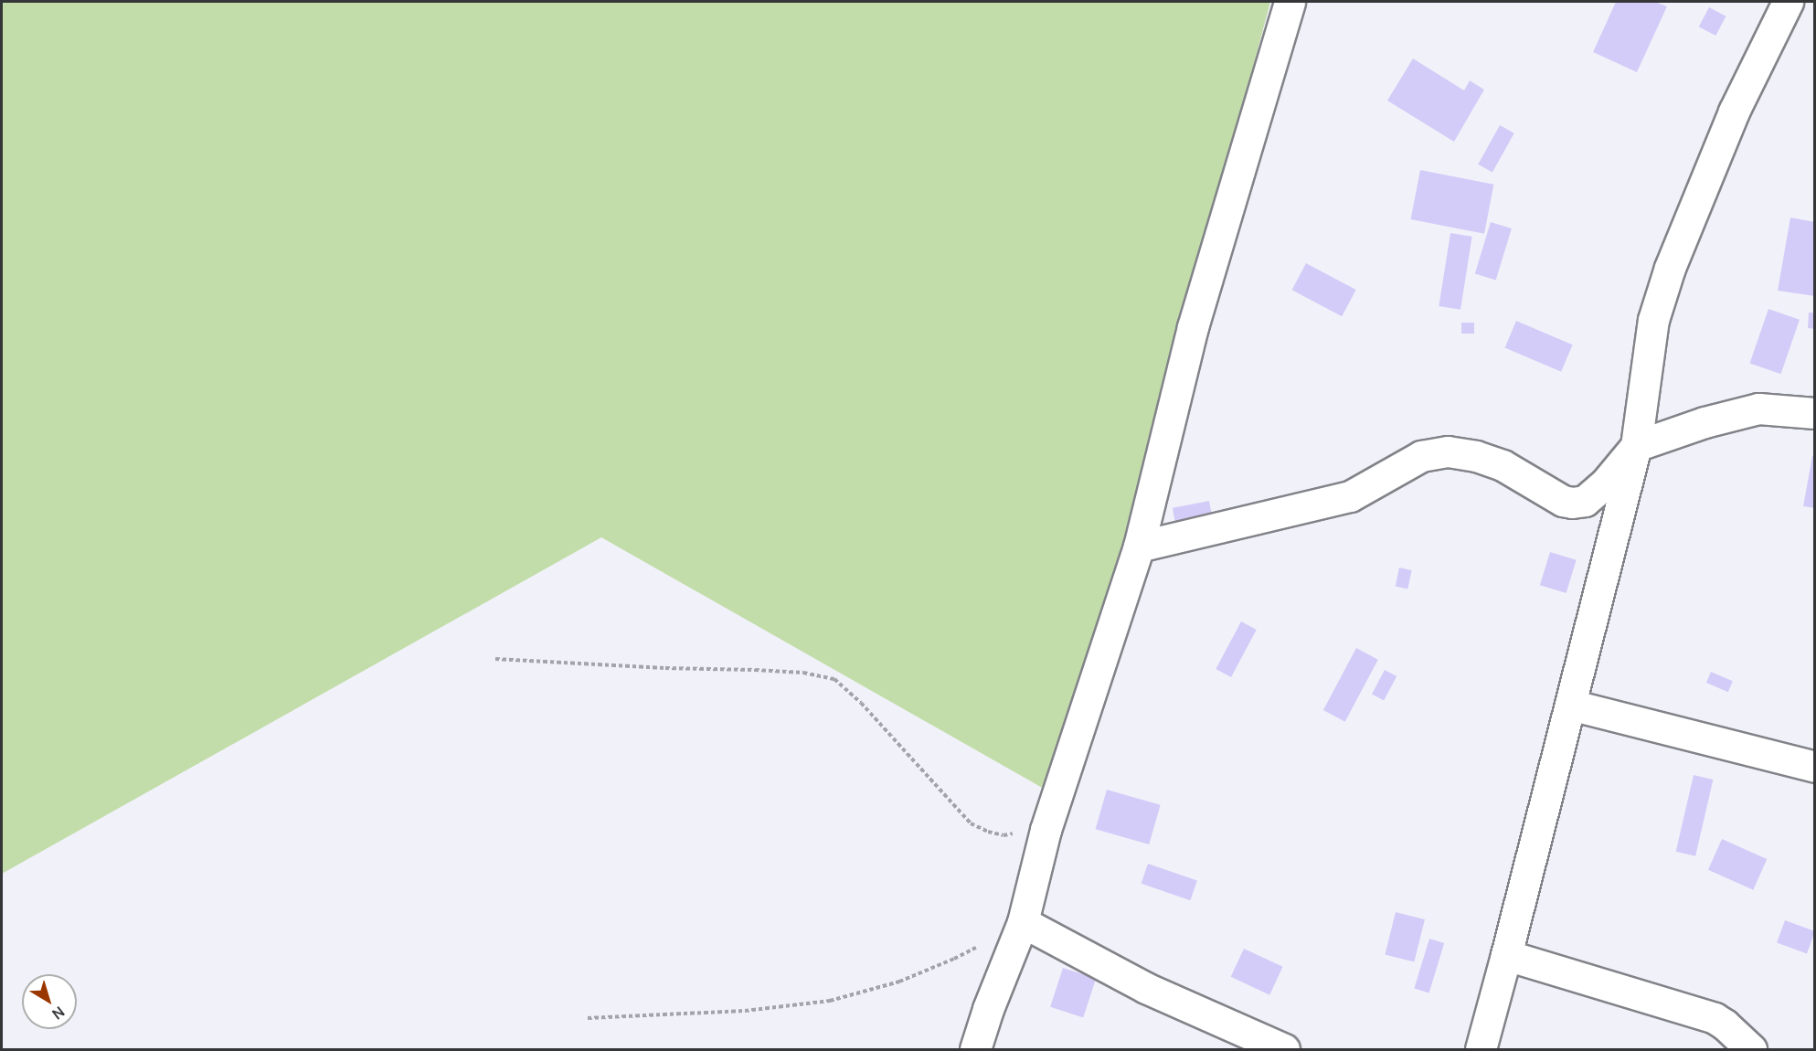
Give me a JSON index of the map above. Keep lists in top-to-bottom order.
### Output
{
  "north": "bottom right"
}
